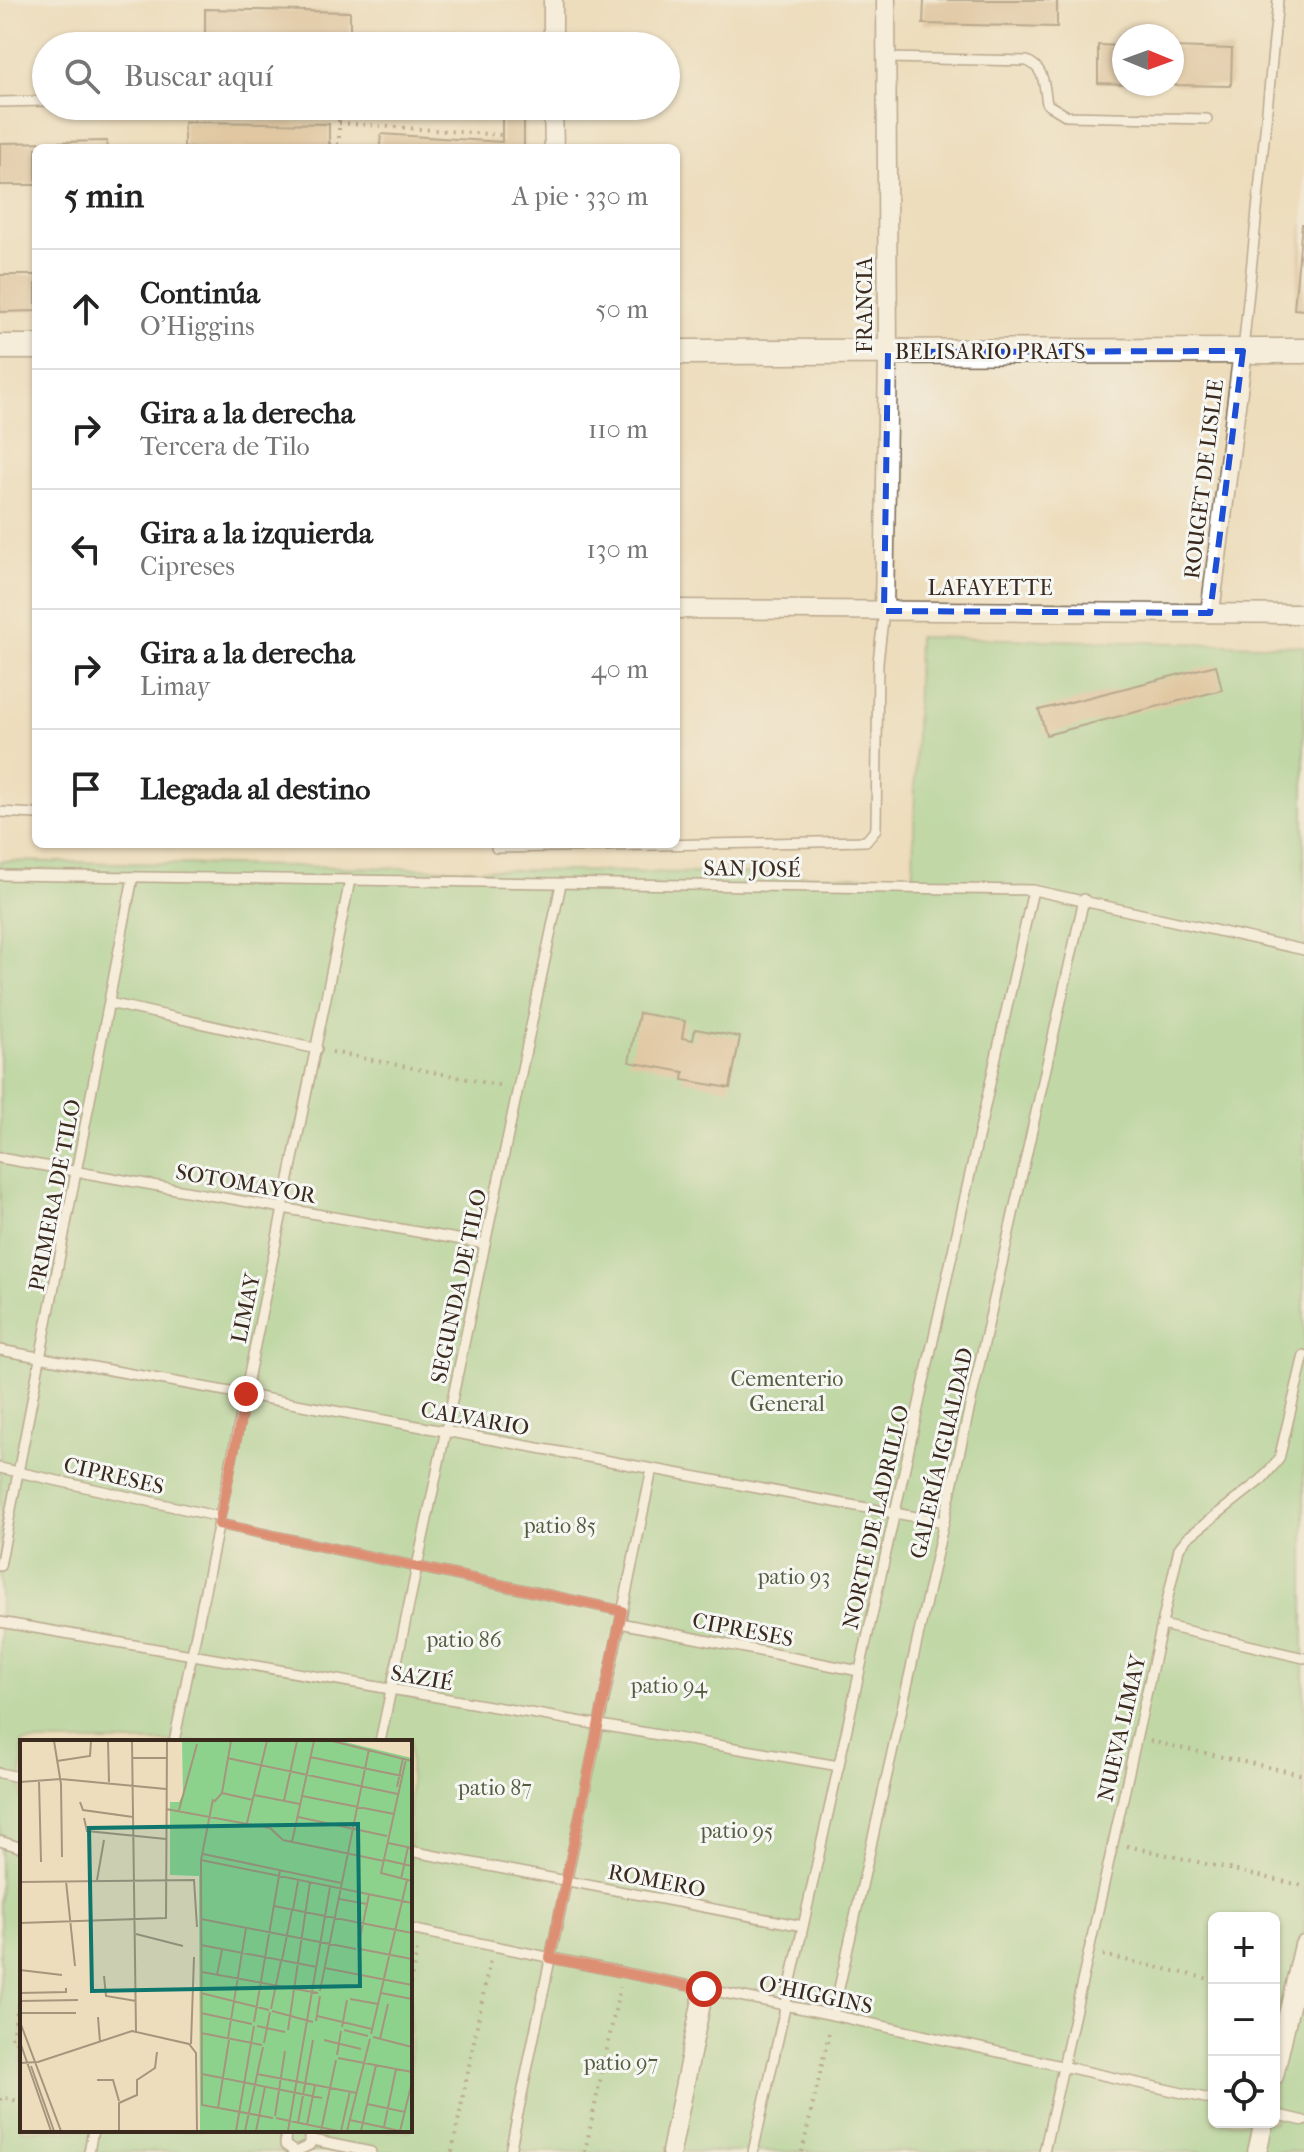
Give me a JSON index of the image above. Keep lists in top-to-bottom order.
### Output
{
  "streets": {
    "street": [
      "FRANCIA",
      "BELISARIO PRATS",
      "ROUGET DE LISLIE",
      "LAFAYETTE"
    ],
    "lane": [
      "SAN JOSÉ",
      "SOTOMAYOR",
      "PRIMERA DE TILO",
      "SEGUNDA DE TILO",
      "LIMAY",
      "CALVARIO",
      "GALERÍA IGUALDAD",
      "CIPRESES",
      "NORTE DE LADRILLO",
      "SAZIÉ",
      "NUEVA LIMAY",
      "ROMERO",
      "O'HIGGINS"
    ]
  },
  "crossings": [
    ["FRANCIA", "BELISARIO PRATS"],
    ["FRANCIA", "LAFAYETTE"],
    ["BELISARIO PRATS", "ROUGET DE LISLIE"],
    ["ROUGET DE LISLIE", "LAFAYETTE"],
    ["SAN JOSÉ", "PRIMERA DE TILO"],
    ["SAN JOSÉ", "SEGUNDA DE TILO"],
    ["SAN JOSÉ", "LIMAY"],
    ["SAN JOSÉ", "GALERÍA IGUALDAD"],
    ["SAN JOSÉ", "NORTE DE LADRILLO"],
    ["SOTOMAYOR", "PRIMERA DE TILO"],
    ["SOTOMAYOR", "SEGUNDA DE TILO"],
    ["SOTOMAYOR", "LIMAY"],
    ["PRIMERA DE TILO", "CALVARIO"],
    ["PRIMERA DE TILO", "CIPRESES"],
    ["SEGUNDA DE TILO", "CALVARIO"],
    ["SEGUNDA DE TILO", "CIPRESES"],
    ["SEGUNDA DE TILO", "SAZIÉ"],
    ["LIMAY", "CALVARIO"],
    ["LIMAY", "CIPRESES"],
    ["LIMAY", "SAZIÉ"],
    ["CALVARIO", "GALERÍA IGUALDAD"],
    ["CALVARIO", "NORTE DE LADRILLO"],
    ["GALERÍA IGUALDAD", "O'HIGGINS"],
    ["CIPRESES", "NORTE DE LADRILLO"],
    ["NORTE DE LADRILLO", "SAZIÉ"],
    ["NORTE DE LADRILLO", "ROMERO"],
    ["NORTE DE LADRILLO", "O'HIGGINS"],
    ["NUEVA LIMAY", "O'HIGGINS"]
  ],
  "parks": [
    "Cementerio General",
    "patio 85",
    "patio 93",
    "patio 86",
    "patio 94",
    "patio 87",
    "patio 95",
    "patio 97"
  ],
  "north": "right",
  "page": {
    "search": "Buscar aquí",
    "heading": ["5 min", "A pie · 330 m"],
    "list": [
      ["Continúa", "O'Higgins", "50 m"],
      ["Gira a la derecha", "Tercera de Tilo", "110 m"],
      ["Gira a la izquierda", "Cipreses", "130 m"],
      ["Gira a la derecha", "Limay", "40 m"],
      "Llegada al destino"
    ],
    "map_buttons": ["+", "−"]
  }
}
